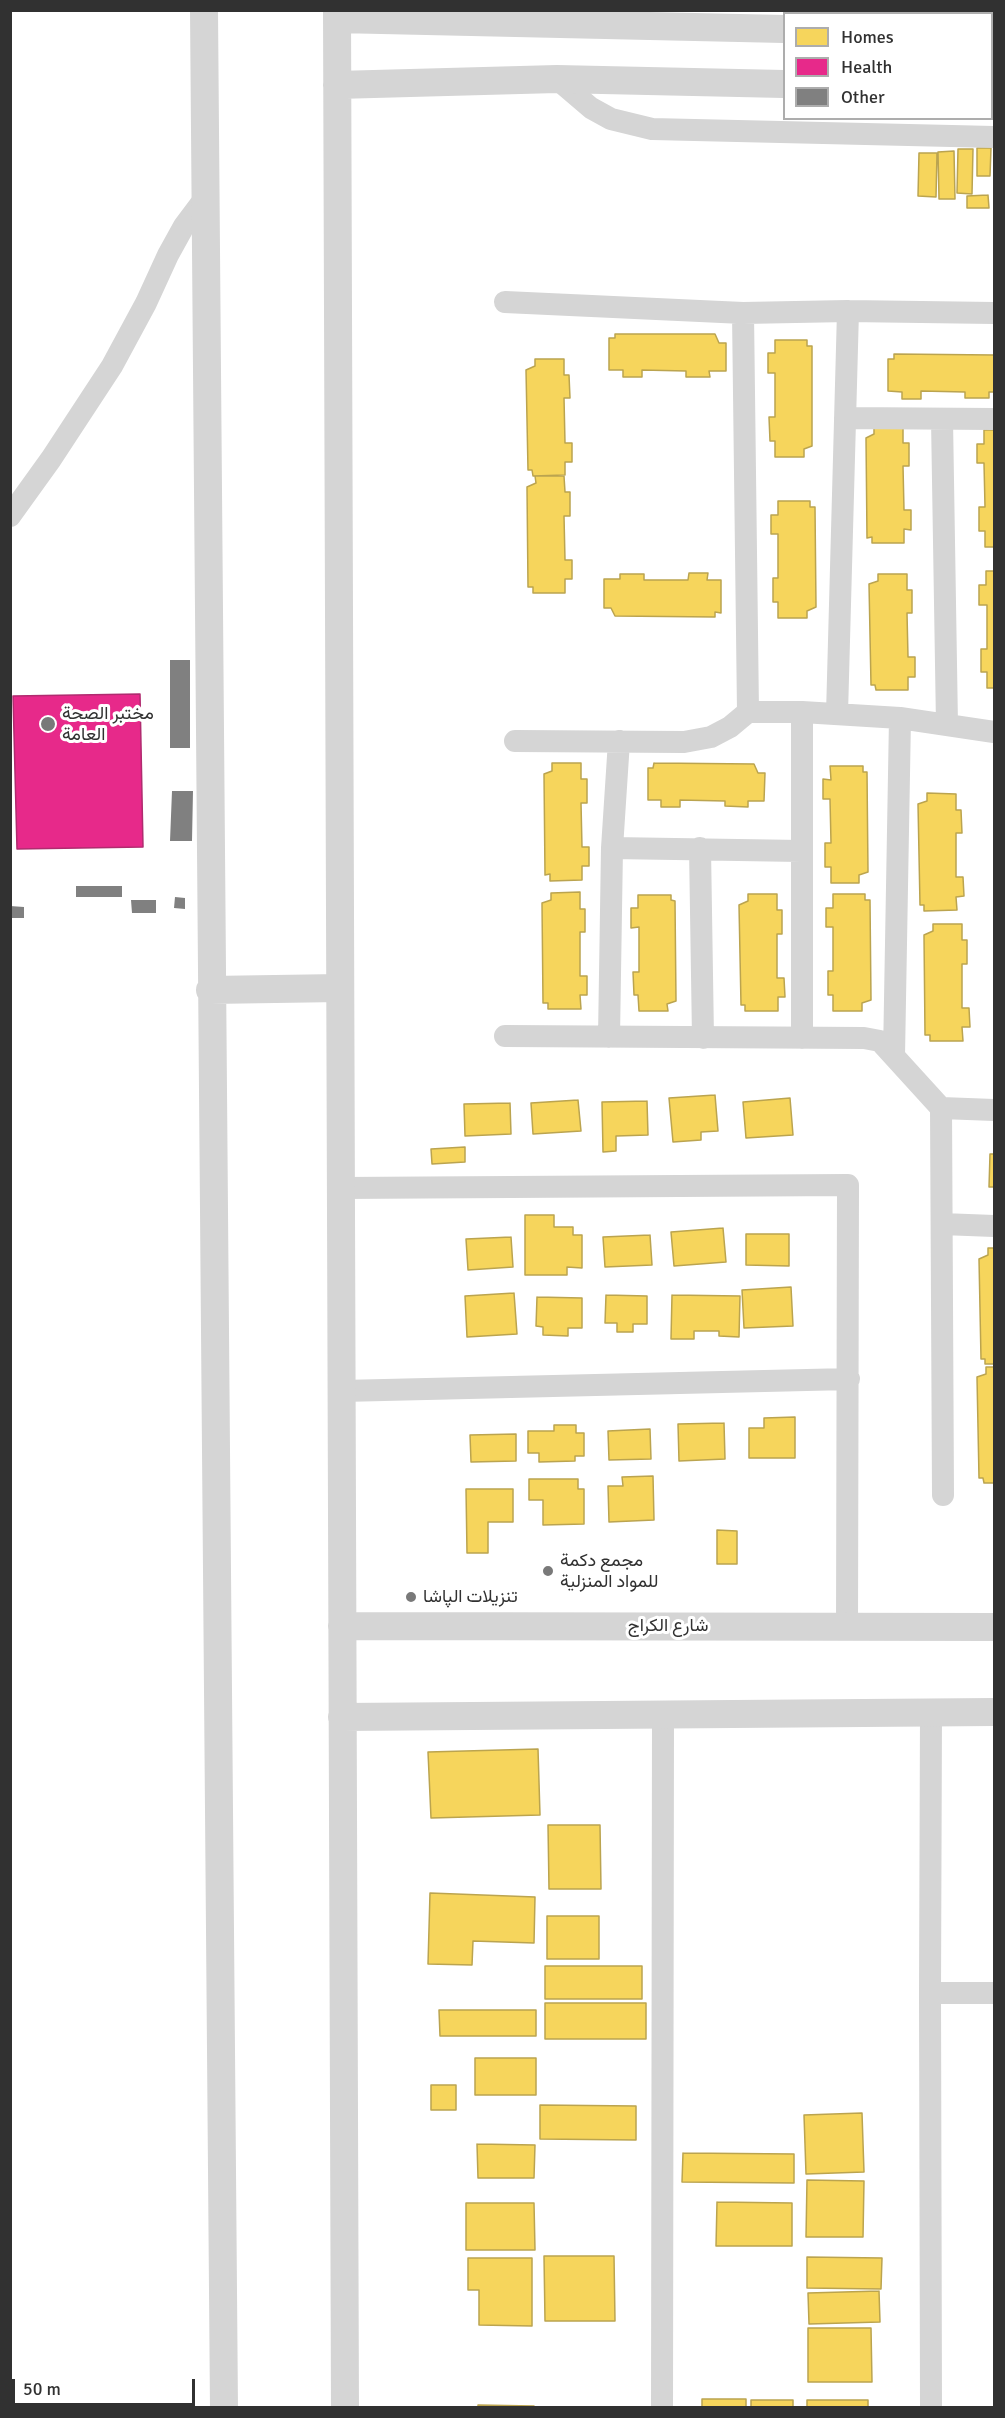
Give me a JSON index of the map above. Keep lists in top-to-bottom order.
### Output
{
  "streets": {
    "street": ["شارع الكراج"]
  },
  "places": ["مختبر الصحة العامة", "مجمع دكمة للمواد المنزلية", "تنزيلات الپاشا"],
  "legend": ["Homes", "Health", "Other"],
  "scale_bar": "50 m"
}
